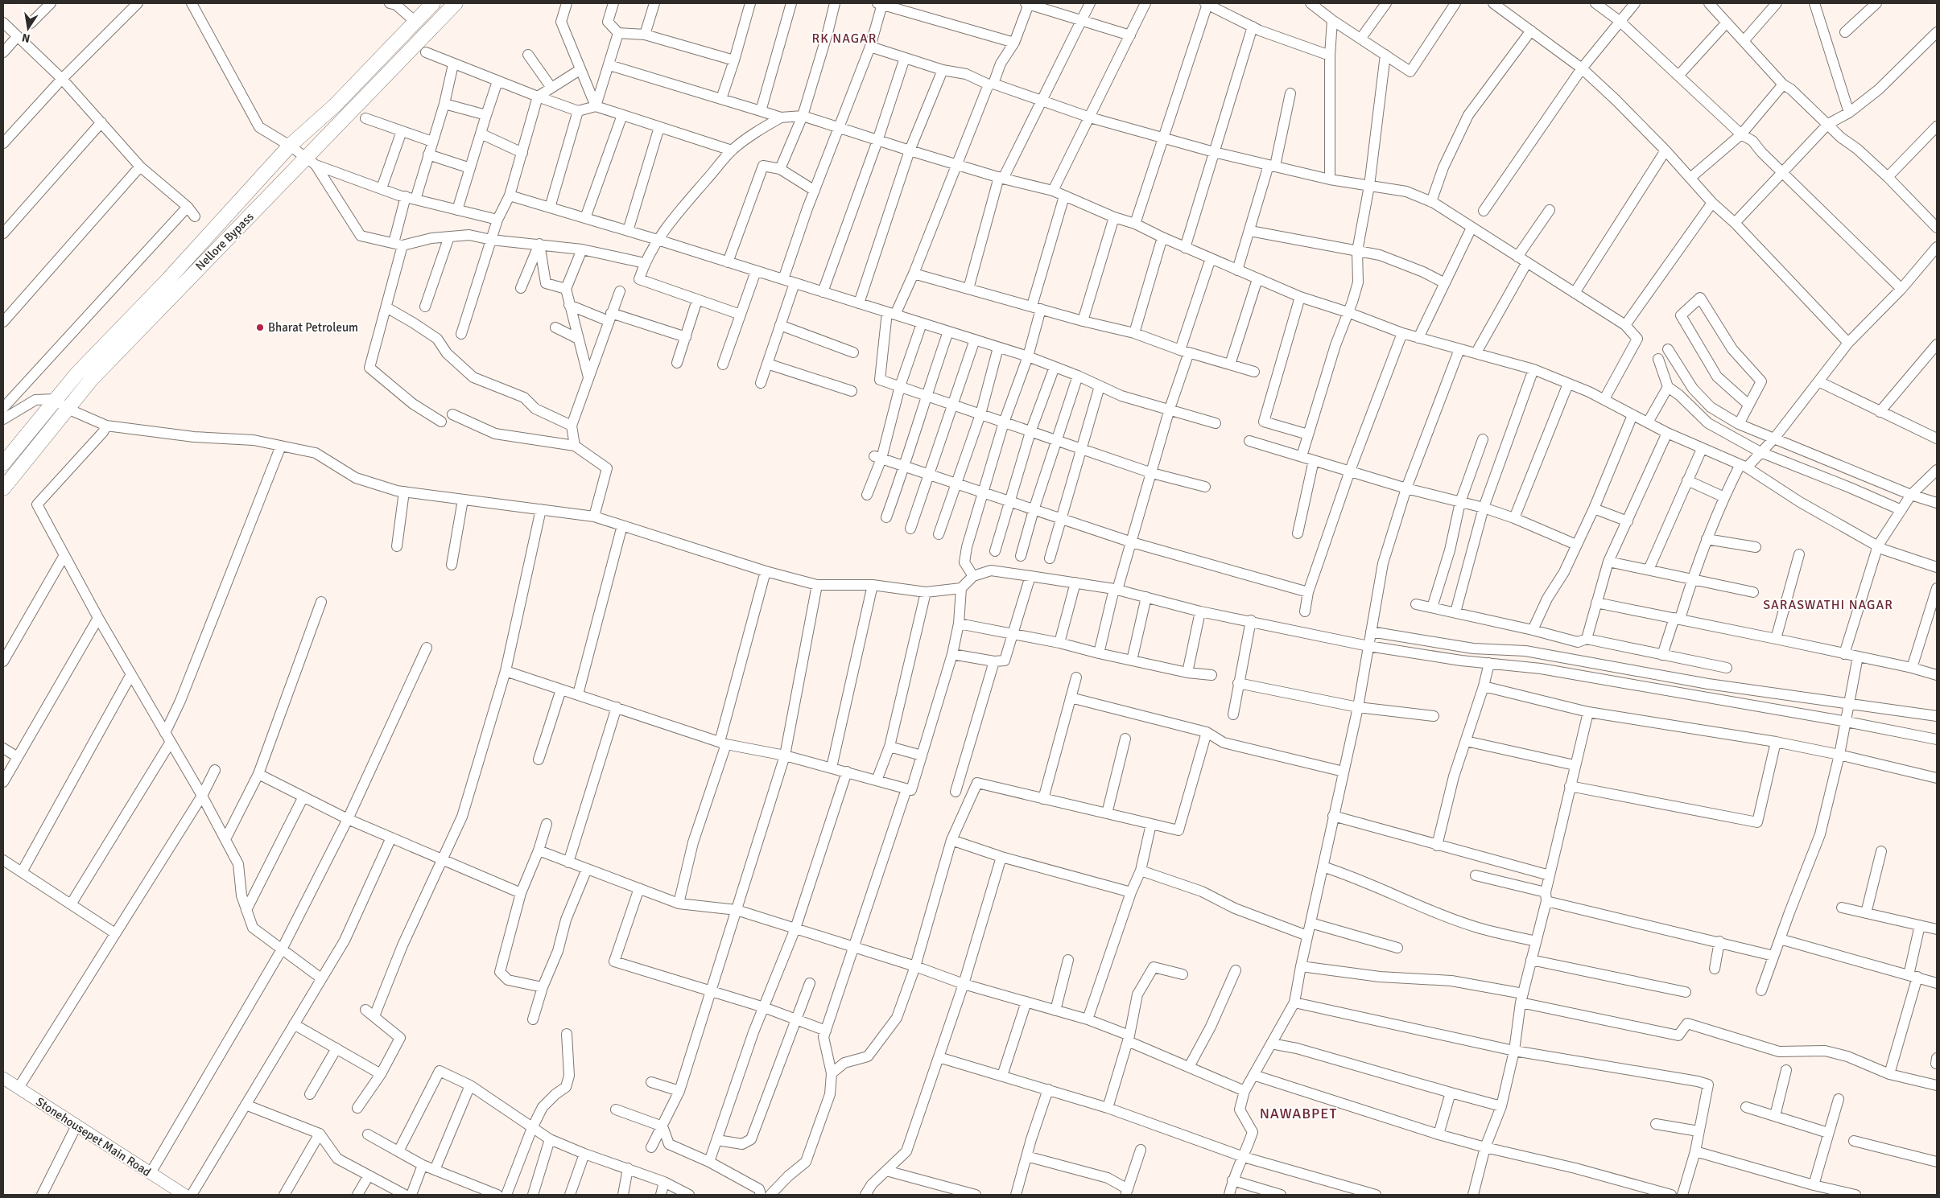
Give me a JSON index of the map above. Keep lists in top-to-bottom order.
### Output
{
  "streets": {
    "highway": ["Nellore Bypass"],
    "main road": ["Stonehousepet Main Road"]
  },
  "districts": ["RK NAGAR", "SARASWATHI NAGAR", "NAWABPET"],
  "places": ["Bharat Petroleum"],
  "north": "bottom"
}
